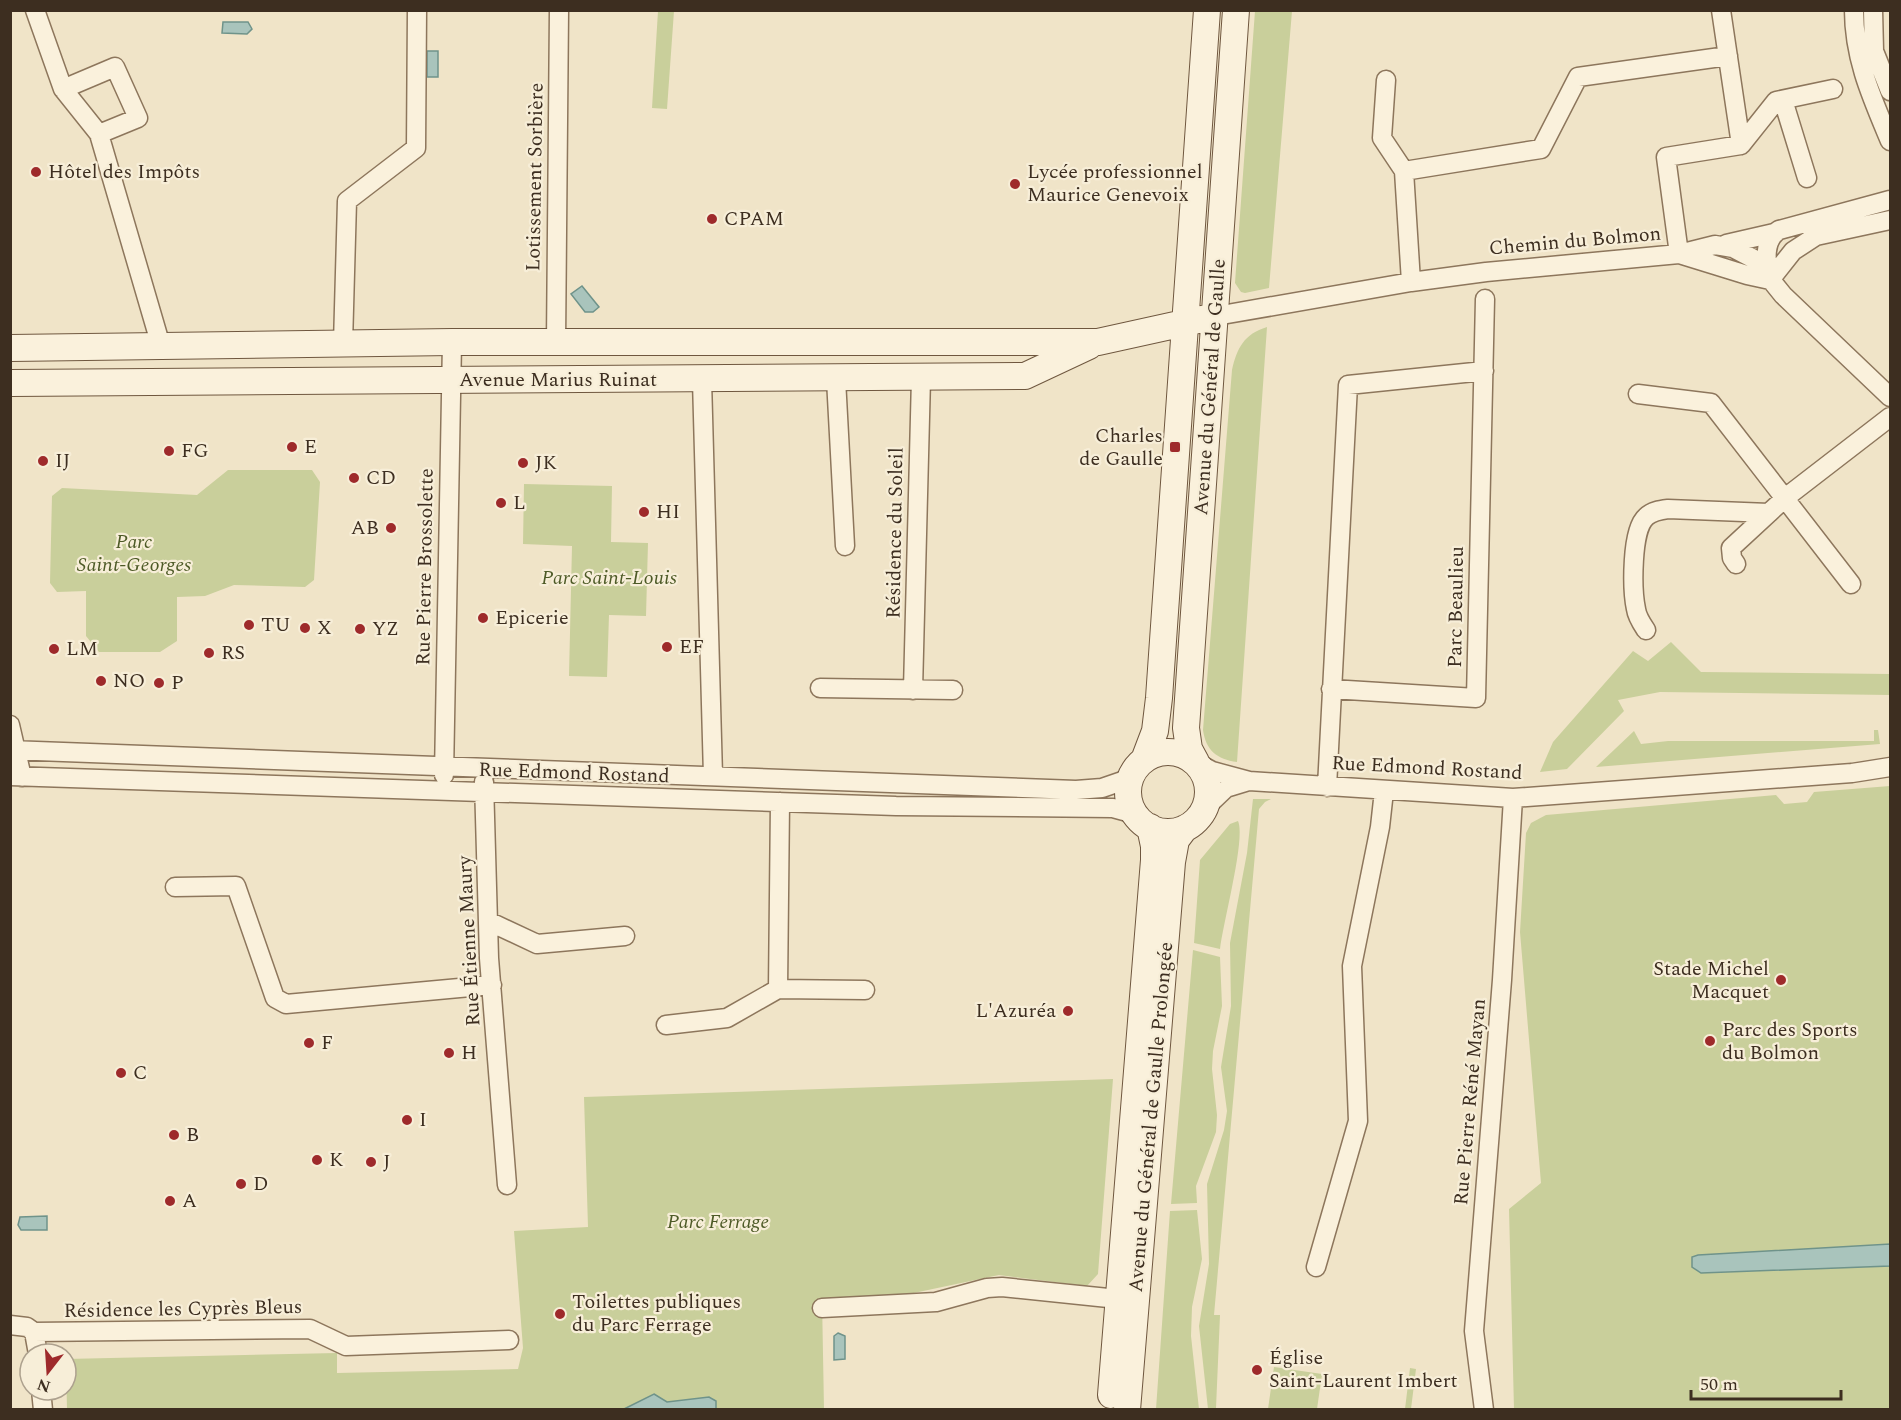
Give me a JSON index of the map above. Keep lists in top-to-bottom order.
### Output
{
  "streets": {
    "street": [
      "Lotissement Sorbière",
      "Chemin du Bolmon",
      "Avenue Marius Ruinat",
      "Avenue du Général de Gaulle",
      "Résidence du Soleil",
      "Rue Pierre Brossolette",
      "Parc Beaulieu",
      "Rue Edmond Rostand",
      "Rue Étienne Maury",
      "Rue Pierre Réné Mayan",
      "Avenue du Général de Gaulle Prolongée",
      "Résidence les Cyprès Bleus"
    ]
  },
  "crossings": [
    ["Lotissement Sorbière", "Avenue Marius Ruinat"],
    ["Chemin du Bolmon", "Avenue Marius Ruinat"],
    ["Chemin du Bolmon", "Avenue du Général de Gaulle"],
    ["Avenue Marius Ruinat", "Avenue du Général de Gaulle"],
    ["Avenue Marius Ruinat", "Résidence du Soleil"],
    ["Avenue Marius Ruinat", "Rue Pierre Brossolette"],
    ["Avenue du Général de Gaulle", "Rue Edmond Rostand"],
    ["Avenue du Général de Gaulle", "Avenue du Général de Gaulle Prolongée"],
    ["Rue Pierre Brossolette", "Rue Edmond Rostand"],
    ["Rue Edmond Rostand", "Rue Étienne Maury"],
    ["Rue Edmond Rostand", "Rue Pierre Réné Mayan"],
    ["Rue Edmond Rostand", "Avenue du Général de Gaulle Prolongée"]
  ],
  "parks": ["Parc Saint-Georges", "Parc Saint-Louis", "Parc Ferrage"],
  "places": {
    "other": [
      "Hôtel des Impôts",
      "Lycée professionnel Maurice Genevoix",
      "CPAM",
      "E",
      "FG",
      "IJ",
      "JK",
      "CD",
      "L",
      "HI",
      "AB",
      "Epicerie",
      "TU",
      "X",
      "YZ",
      "EF",
      "LM",
      "RS",
      "NO",
      "P",
      "Stade Michel Macquet",
      "L'Azuréa",
      "Parc des Sports du Bolmon",
      "F",
      "H",
      "C",
      "I",
      "B",
      "K",
      "J",
      "D",
      "A",
      "Toilettes publiques du Parc Ferrage",
      "Église Saint-Laurent Imbert"
    ],
    "transit": ["Charles de Gaulle"]
  },
  "scale_bar": "50 m",
  "north": "bottom"
}
